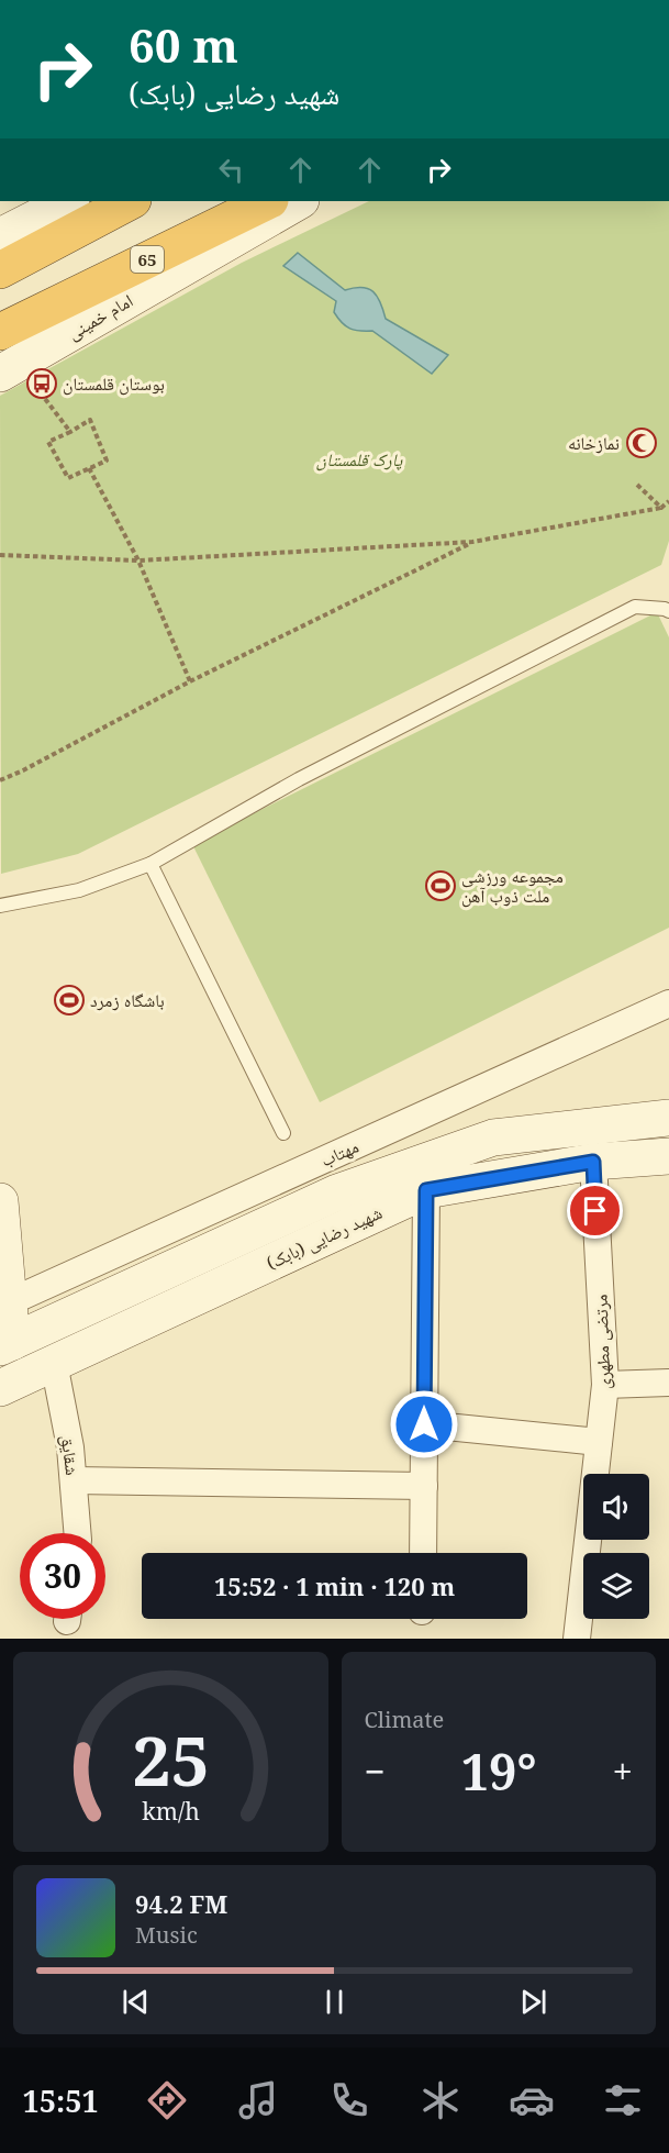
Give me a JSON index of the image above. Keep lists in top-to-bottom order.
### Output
{
  "streets": {
    "highway": ["65"],
    "main road": ["امام خمینی", "شهید رضایی (بابک)"],
    "street": ["مهتاب", "مرتضی مطهری", "شقایق"]
  },
  "crossings": [
    ["شهید رضایی (بابک)", "مرتضی مطهری"],
    ["شهید رضایی (بابک)", "شقایق"]
  ],
  "parks": ["پارک قلمستان"],
  "places": {
    "bus stop": ["بوستان قلمستان"],
    "mosque": ["نمازخانه"],
    "sports": ["مجموعه ورزشی ملت ذوب آهن", "باشگاه زمرد"]
  },
  "page": {
    "turn": ["60 m", "شهید رضایی (بابک)"],
    "limit": "30",
    "trip": "15:52 · 1 min · 120 m",
    "tile": "Climate",
    "heat": ["−", "19°", "+"],
    "song": ["94.2 FM", "Music"],
    "tabs": "15:51",
    "gauge": ["25", "km/h"]
  }
}
